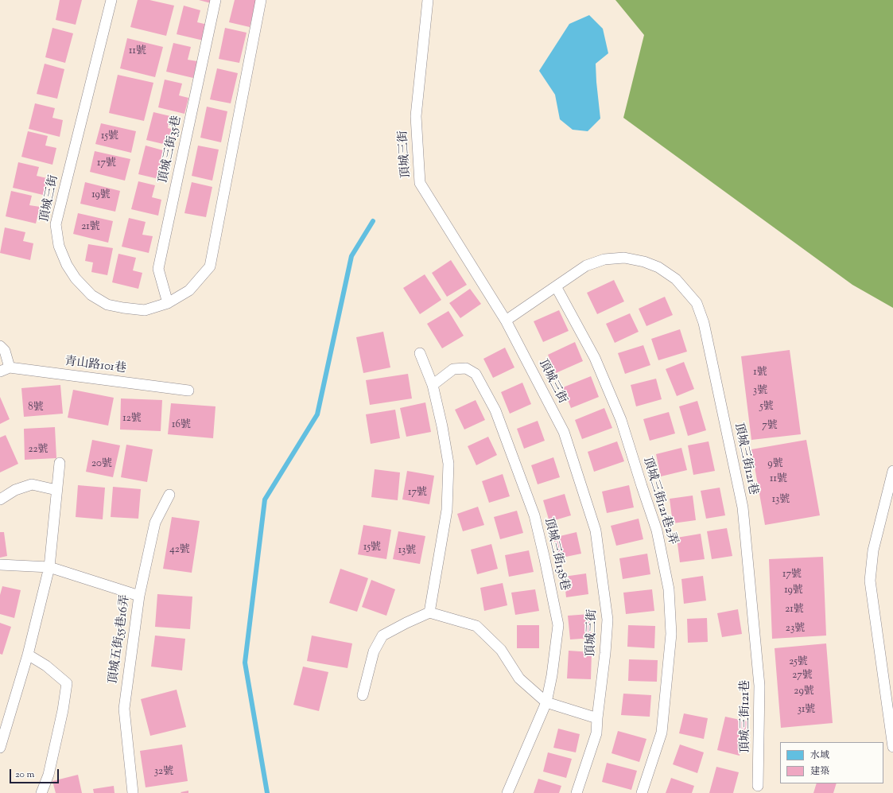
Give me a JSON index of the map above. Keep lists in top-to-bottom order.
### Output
{
  "streets": {
    "lane": [
      "頂城三街35巷",
      "頂城三街",
      "青山路101巷",
      "頂城三街121巷",
      "頂城三街121巷2弄",
      "頂城三街138巷",
      "頂城五街55巷16弄"
    ]
  },
  "crossings": [
    ["頂城三街35巷", "頂城三街"],
    ["頂城三街", "頂城三街121巷"],
    ["頂城三街121巷", "頂城三街121巷2弄"]
  ],
  "house_numbers": [
    "11號",
    "15號",
    "17號",
    "19號",
    "21號",
    "1號",
    "3號",
    "5號",
    "8號",
    "12號",
    "16號",
    "7號",
    "22號",
    "20號",
    "9號",
    "11號",
    "17號",
    "13號",
    "15號",
    "42號",
    "13號",
    "17號",
    "19號",
    "21號",
    "23號",
    "25號",
    "27號",
    "29號",
    "31號",
    "32號"
  ],
  "legend": ["水域", "建築"],
  "scale_bar": "20 m"
}
